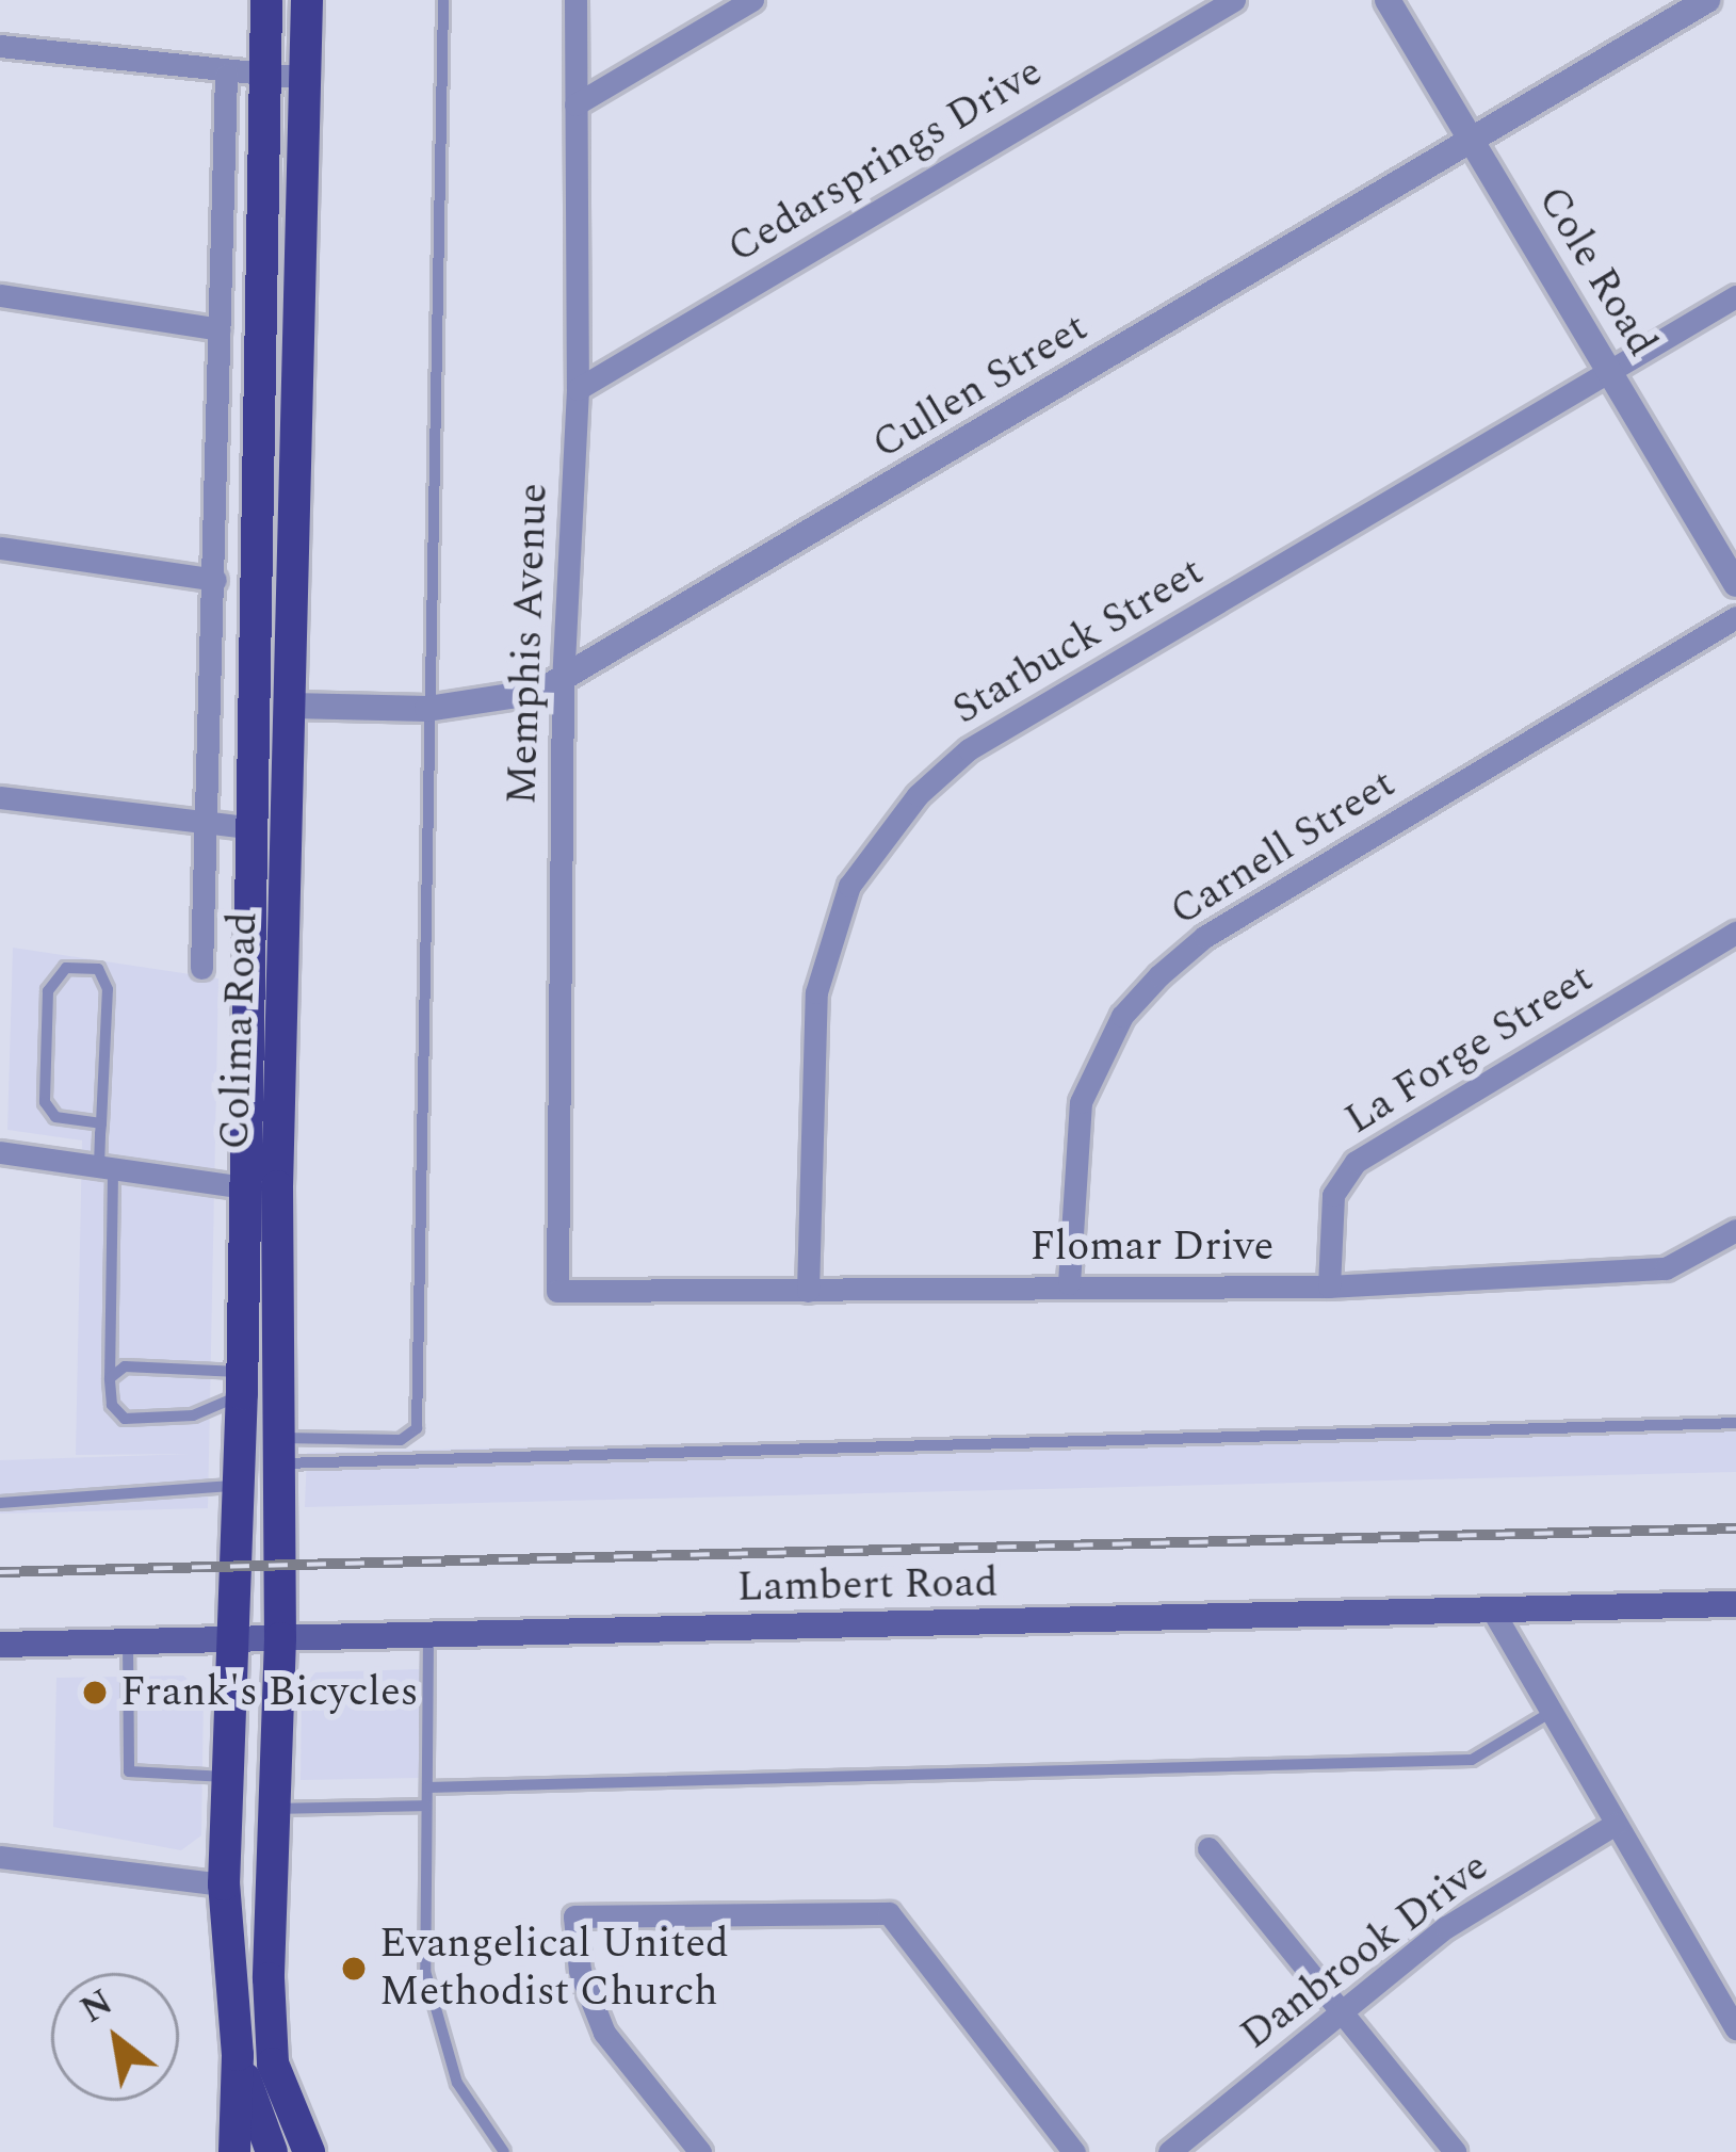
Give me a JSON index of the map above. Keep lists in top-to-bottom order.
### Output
{
  "streets": {
    "main road": ["Colima Road", "Lambert Road"],
    "street": [
      "Cedarsprings Drive",
      "Cole Road",
      "Cullen Street",
      "Starbuck Street",
      "Memphis Avenue",
      "Carnell Street",
      "La Forge Street",
      "Flomar Drive",
      "Danbrook Drive"
    ]
  },
  "crossings": [
    ["Cedarsprings Drive", "Memphis Avenue"],
    ["Cole Road", "Cullen Street"],
    ["Cole Road", "Starbuck Street"],
    ["Cullen Street", "Memphis Avenue"],
    ["Cullen Street", "Colima Road"],
    ["Starbuck Street", "Flomar Drive"],
    ["Memphis Avenue", "Flomar Drive"],
    ["Carnell Street", "Flomar Drive"],
    ["Colima Road", "Lambert Road"],
    ["La Forge Street", "Flomar Drive"]
  ],
  "places": ["Frank's Bicycles", "Evangelical United Methodist Church"],
  "north": "top left"
}
